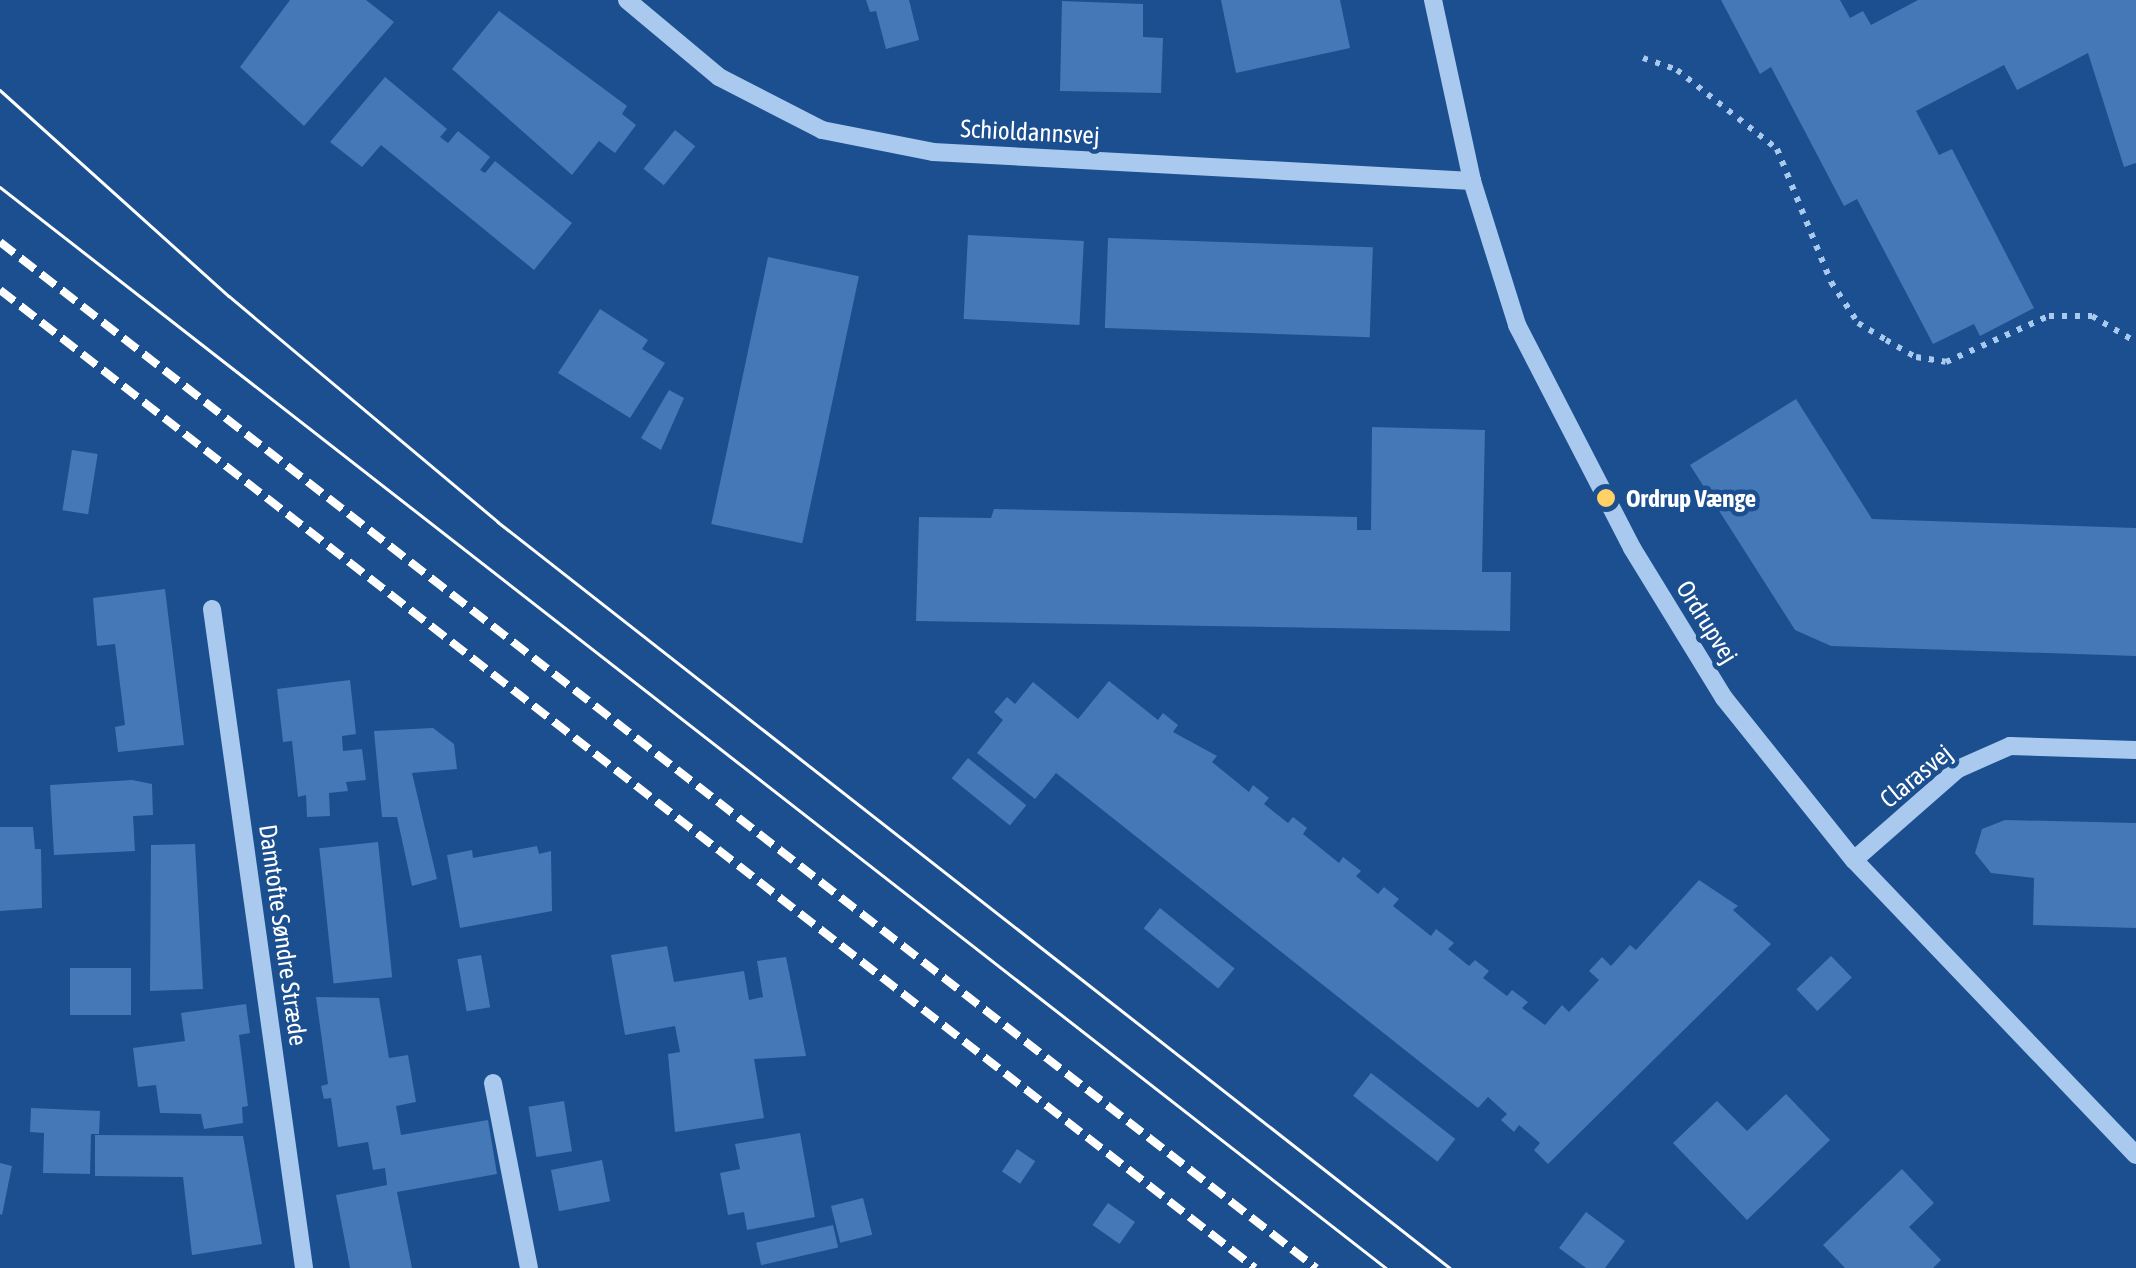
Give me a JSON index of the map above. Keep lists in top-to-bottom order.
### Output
{
  "streets": {
    "street": [
      "Schioldannsvej",
      "Ordrupvej",
      "Clarasvej",
      "Damtofte Søndre Stræde"
    ]
  },
  "crossings": [
    ["Schioldannsvej", "Ordrupvej"],
    ["Ordrupvej", "Clarasvej"]
  ],
  "places": ["Ordrup Vænge"]
}
